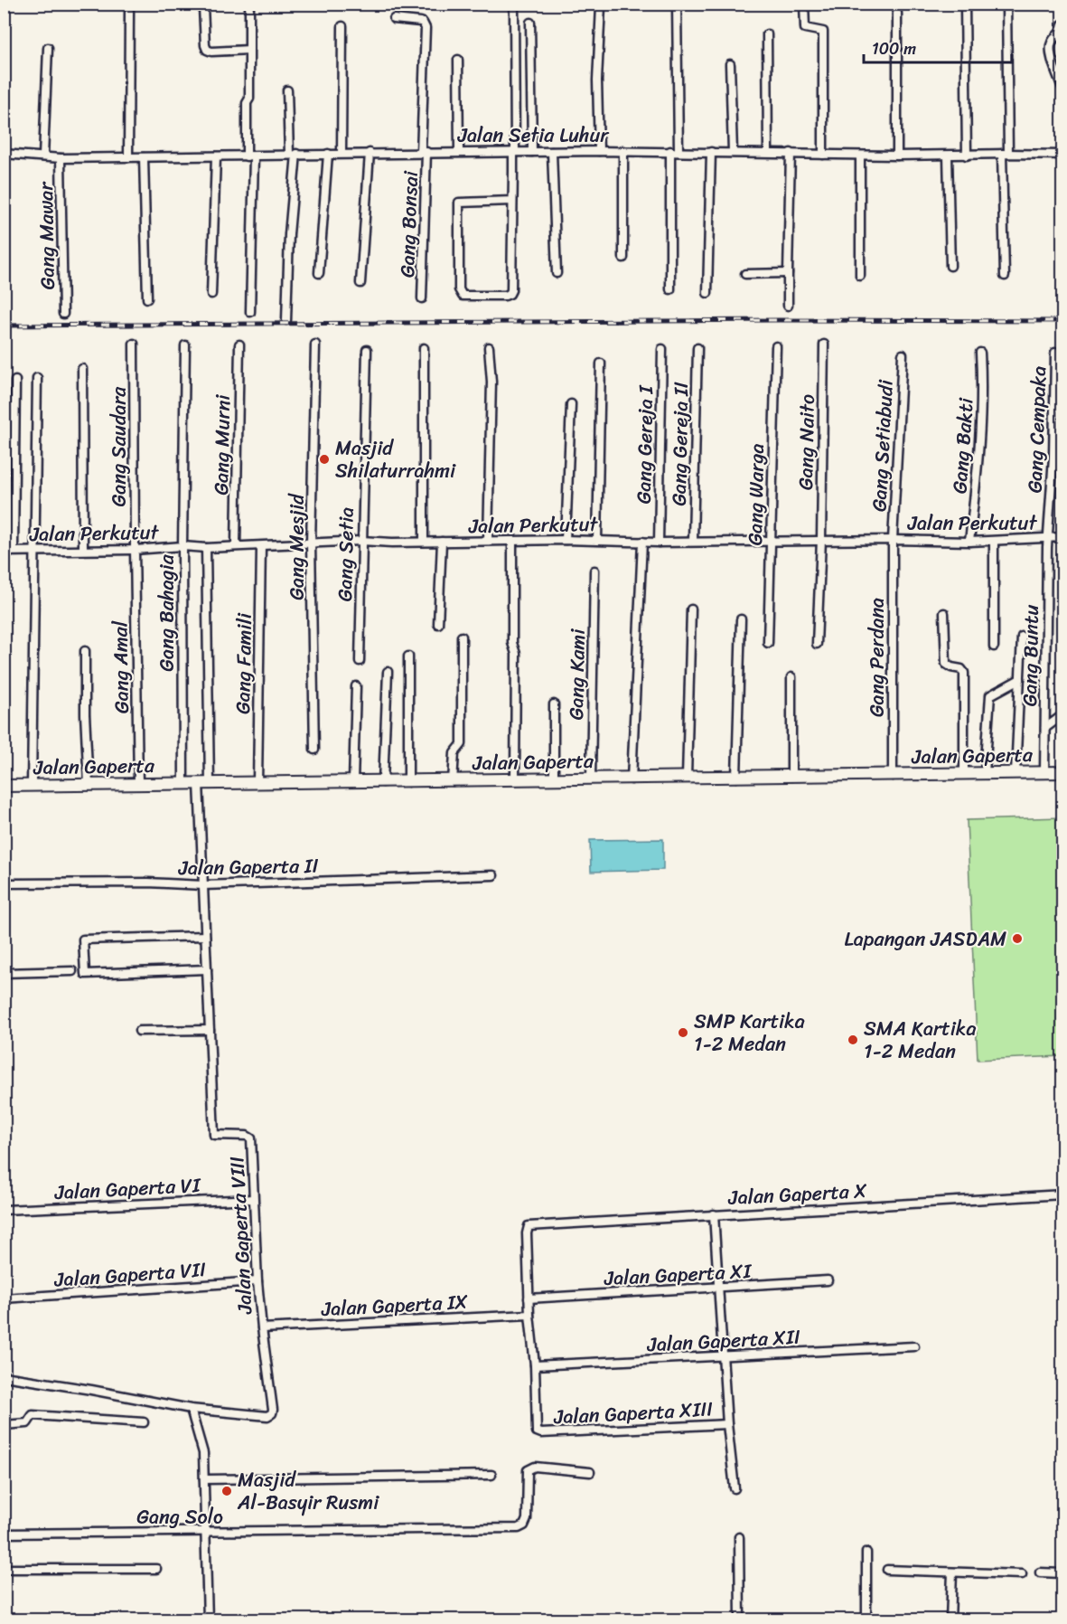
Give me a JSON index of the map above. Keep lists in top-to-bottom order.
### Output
{
  "streets": {
    "street": [
      "Jalan Setia Luhur",
      "Gang Bonsai",
      "Gang Mawar",
      "Gang Cempaka",
      "Gang Naito",
      "Gang Gereja II",
      "Gang Murni",
      "Gang Gereja I",
      "Gang Setiabudi",
      "Gang Bakti",
      "Gang Saudara",
      "Gang Warga",
      "Jalan Perkutut",
      "Gang Mesjid",
      "Gang Setia",
      "Gang Bahagia",
      "Gang Buntu",
      "Gang Perdana",
      "Gang Famili",
      "Gang Amal",
      "Gang Kami",
      "Jalan Gaperta",
      "Jalan Gaperta II",
      "Jalan Gaperta VI",
      "Jalan Gaperta X",
      "Jalan Gaperta VIII",
      "Jalan Gaperta VII",
      "Jalan Gaperta XI",
      "Jalan Gaperta IX",
      "Jalan Gaperta XII",
      "Jalan Gaperta XIII",
      "Gang Solo"
    ]
  },
  "crossings": [
    ["Jalan Setia Luhur", "Gang Bonsai"],
    ["Jalan Setia Luhur", "Gang Mawar"],
    ["Gang Cempaka", "Jalan Perkutut"],
    ["Gang Cempaka", "Gang Buntu"],
    ["Gang Naito", "Jalan Perkutut"],
    ["Gang Gereja II", "Jalan Perkutut"],
    ["Gang Murni", "Jalan Perkutut"],
    ["Gang Gereja I", "Jalan Perkutut"],
    ["Gang Setiabudi", "Jalan Perkutut"],
    ["Gang Setiabudi", "Gang Perdana"],
    ["Gang Bakti", "Jalan Perkutut"],
    ["Gang Saudara", "Jalan Perkutut"],
    ["Gang Saudara", "Gang Amal"],
    ["Gang Warga", "Jalan Perkutut"],
    ["Jalan Perkutut", "Gang Mesjid"],
    ["Jalan Perkutut", "Gang Setia"],
    ["Jalan Perkutut", "Gang Bahagia"],
    ["Jalan Perkutut", "Gang Buntu"],
    ["Jalan Perkutut", "Gang Perdana"],
    ["Jalan Perkutut", "Gang Famili"],
    ["Jalan Perkutut", "Gang Amal"],
    ["Jalan Perkutut", "Jalan Gaperta VIII"],
    ["Gang Bahagia", "Jalan Gaperta"],
    ["Gang Buntu", "Jalan Gaperta"],
    ["Gang Perdana", "Jalan Gaperta"],
    ["Gang Famili", "Jalan Gaperta"],
    ["Gang Amal", "Jalan Gaperta"],
    ["Gang Kami", "Jalan Gaperta"],
    ["Jalan Gaperta", "Jalan Gaperta VIII"],
    ["Jalan Gaperta II", "Jalan Gaperta VIII"],
    ["Jalan Gaperta VI", "Jalan Gaperta VIII"],
    ["Jalan Gaperta X", "Jalan Gaperta XI"],
    ["Jalan Gaperta VIII", "Jalan Gaperta VII"],
    ["Jalan Gaperta VIII", "Jalan Gaperta IX"],
    ["Jalan Gaperta XII", "Jalan Gaperta XIII"]
  ],
  "places": [
    "Masjid Shilaturrahmi",
    "Lapangan JASDAM",
    "SMP Kartika 1-2 Medan",
    "SMA Kartika 1-2 Medan",
    "Masjid Al-Basyir Rusmi"
  ],
  "scale_bar": "100 m"
}
